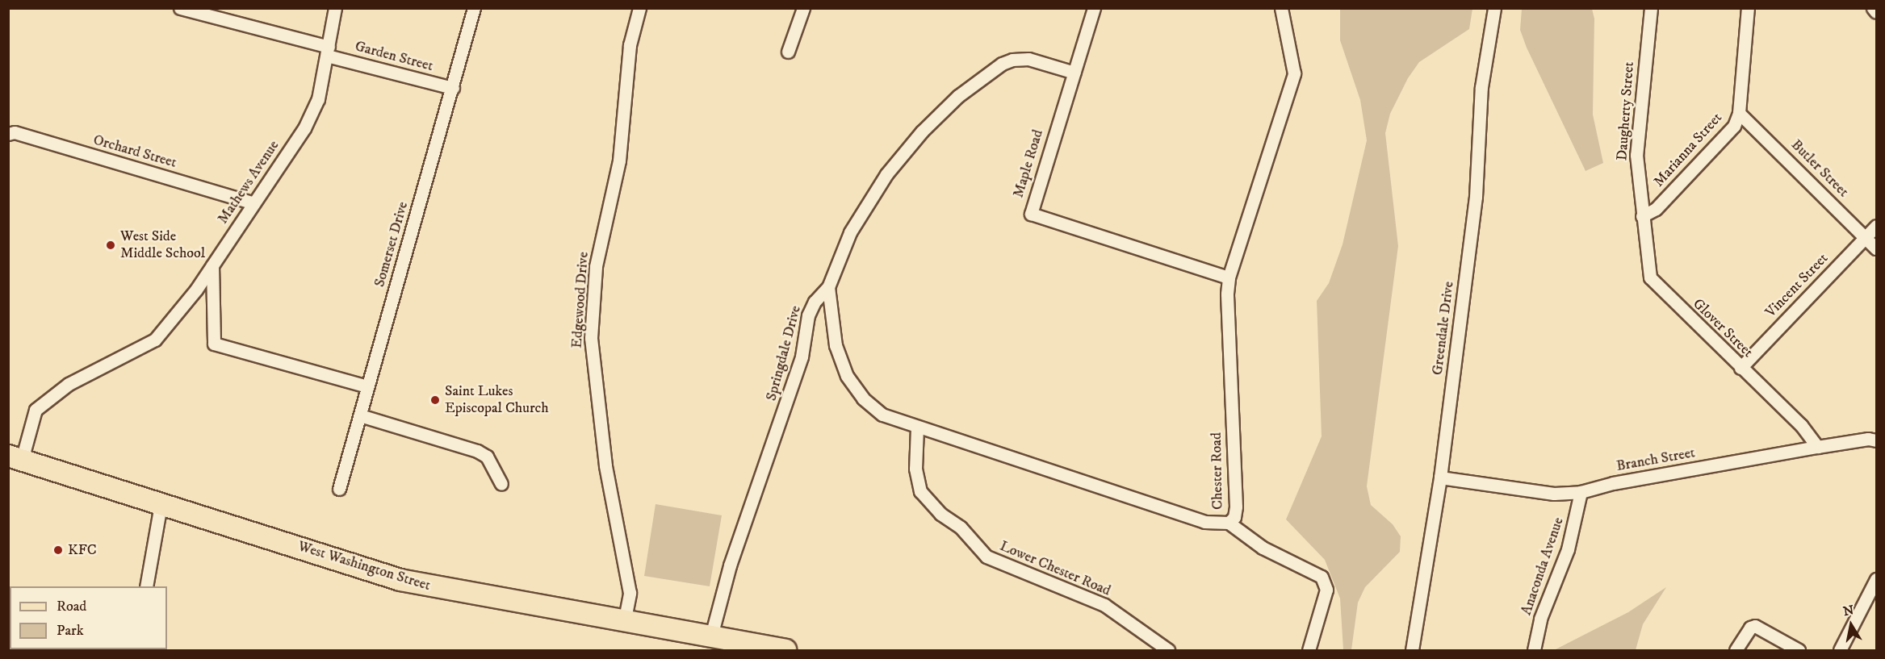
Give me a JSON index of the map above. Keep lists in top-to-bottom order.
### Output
{
  "streets": {
    "main road": ["West Washington Street"],
    "street": [
      "Garden Street",
      "Daugherty Street",
      "Marianna Street",
      "Orchard Street",
      "Maple Road",
      "Butler Street",
      "Mathews Avenue",
      "Somerset Drive",
      "Vincent Street",
      "Edgewood Drive",
      "Greendale Drive",
      "Glover Street",
      "Springdale Drive",
      "Branch Street",
      "Chester Road",
      "Anaconda Avenue",
      "Lower Chester Road"
    ]
  },
  "crossings": [
    ["Garden Street", "Mathews Avenue"],
    ["Garden Street", "Somerset Drive"],
    ["Daugherty Street", "Marianna Street"],
    ["Daugherty Street", "Glover Street"],
    ["Marianna Street", "Butler Street"],
    ["Marianna Street", "Glover Street"],
    ["Orchard Street", "Mathews Avenue"],
    ["Maple Road", "Springdale Drive"],
    ["Maple Road", "Chester Road"],
    ["Butler Street", "Vincent Street"],
    ["Mathews Avenue", "West Washington Street"],
    ["Vincent Street", "Glover Street"],
    ["Edgewood Drive", "West Washington Street"],
    ["Greendale Drive", "Branch Street"],
    ["Glover Street", "Branch Street"],
    ["Springdale Drive", "Chester Road"],
    ["Springdale Drive", "West Washington Street"],
    ["Branch Street", "Anaconda Avenue"],
    ["Chester Road", "Lower Chester Road"]
  ],
  "places": ["West Side Middle School", "Saint Lukes Episcopal Church", "KFC"],
  "legend": ["Road", "Park"],
  "north": "top"
}
